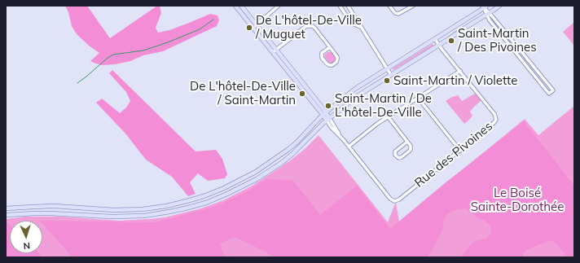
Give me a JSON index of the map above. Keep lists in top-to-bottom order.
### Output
{
  "streets": {
    "street": ["Rue des Pivoines"]
  },
  "parks": ["Le Boisé Sainte-Dorothée"],
  "places": [
    "De L'hôtel-De-Ville / Muguet",
    "Saint-Martin / Des Pivoines",
    "Saint-Martin / Violette",
    "De L'hôtel-De-Ville / Saint-Martin",
    "Saint-Martin / De L'hôtel-De-Ville"
  ],
  "north": "bottom"
}
